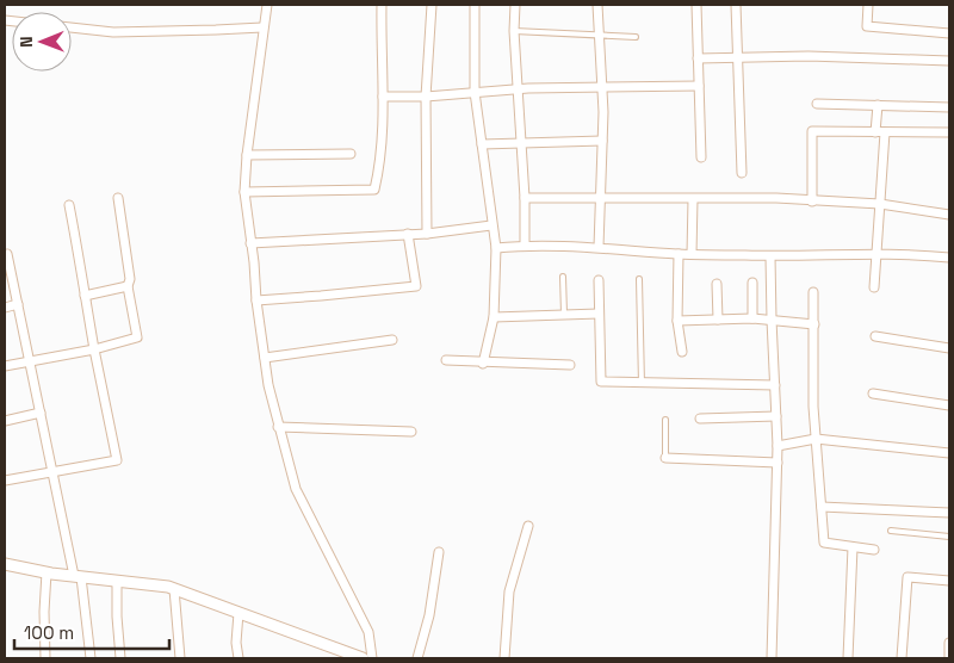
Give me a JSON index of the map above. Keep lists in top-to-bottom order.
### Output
{
  "scale_bar": "100 m",
  "north": "left"
}
